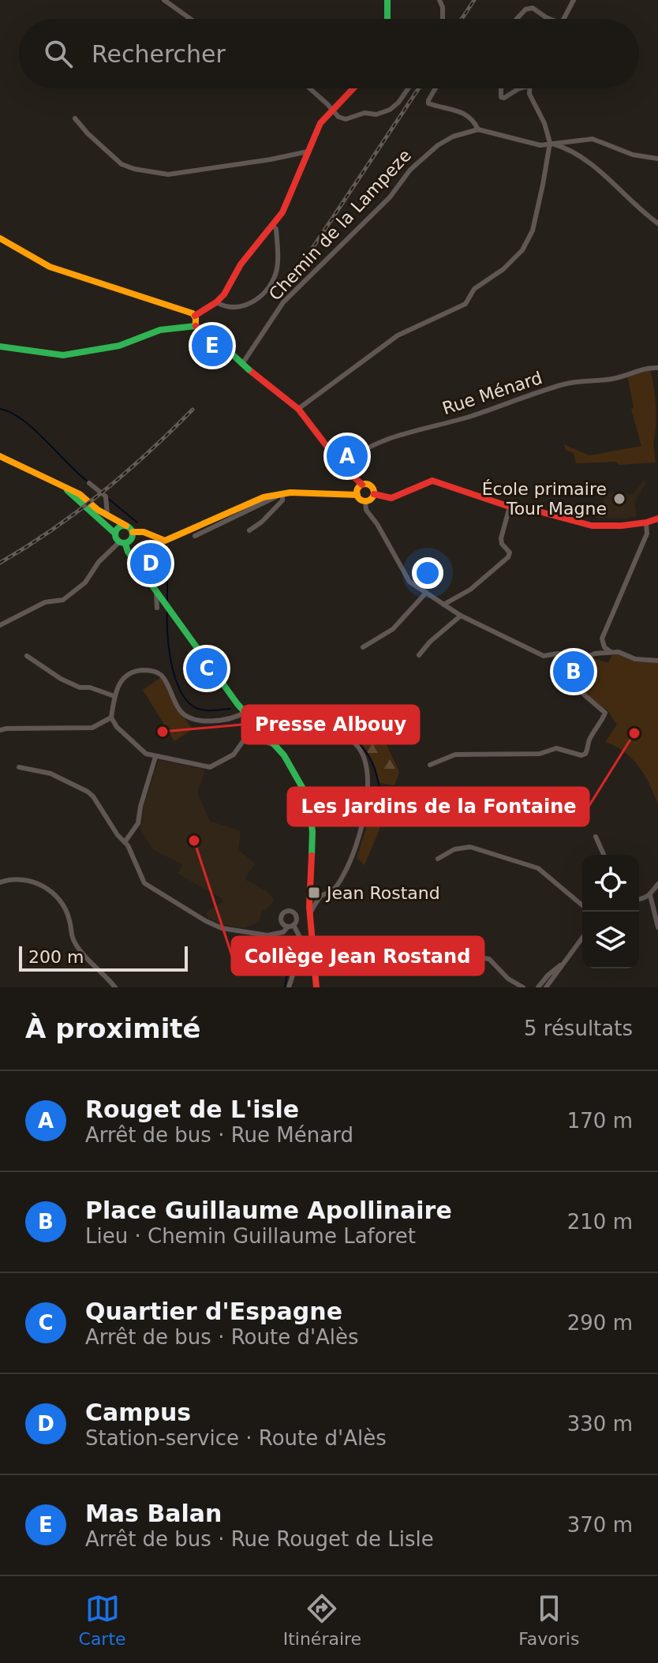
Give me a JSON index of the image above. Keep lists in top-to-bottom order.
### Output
{
  "streets": {
    "street": ["Chemin de la Lampeze", "Rue Ménard"]
  },
  "places": {
    "other": [
      "École primaire Tour Magne",
      "Presse Albouy",
      "Les Jardins de la Fontaine",
      "Collège Jean Rostand"
    ],
    "transit": ["Jean Rostand"]
  },
  "scale_bar": "200 m",
  "page": {
    "search": "Rechercher",
    "pins": [
      "E",
      "A",
      "D",
      "C",
      "B"
    ],
    "scale": "200 m",
    "heading": ["À proximité", "5 résultats"],
    "list": [
      {
        "mark": "A",
        "name": "Rouget de L'isle",
        "note": "Arrêt de bus · Rue Ménard",
        "value": "170 m"
      },
      {
        "mark": "B",
        "name": "Place Guillaume Apollinaire",
        "note": "Lieu · Chemin Guillaume Laforet",
        "value": "210 m"
      },
      {
        "mark": "C",
        "name": "Quartier d'Espagne",
        "note": "Arrêt de bus · Route d'Alès",
        "value": "290 m"
      },
      {
        "mark": "D",
        "name": "Campus",
        "note": "Station-service · Route d'Alès",
        "value": "330 m"
      },
      {
        "mark": "E",
        "name": "Mas Balan",
        "note": "Arrêt de bus · Rue Rouget de Lisle",
        "value": "370 m"
      }
    ],
    "nav": ["Carte", "Itinéraire", "Favoris"]
  }
}
